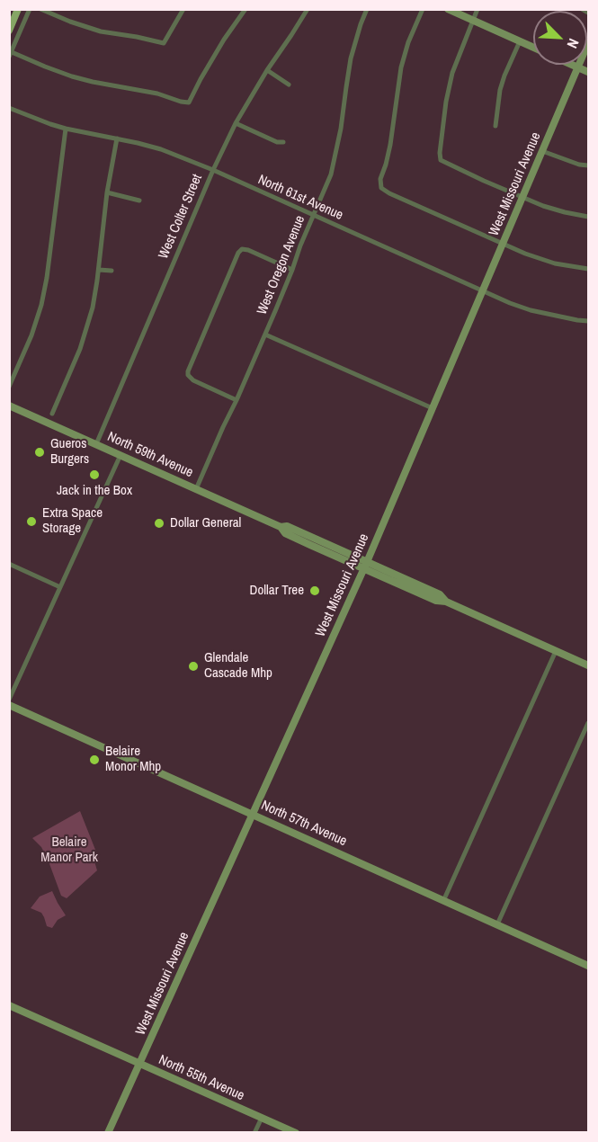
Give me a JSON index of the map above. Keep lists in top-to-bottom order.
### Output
{
  "streets": {
    "street": [
      "West Missouri Avenue",
      "North 61st Avenue",
      "West Colter Street",
      "West Oregon Avenue",
      "North 59th Avenue",
      "North 57th Avenue",
      "North 55th Avenue"
    ]
  },
  "crossings": [
    ["West Missouri Avenue", "North 61st Avenue"],
    ["West Missouri Avenue", "North 59th Avenue"],
    ["West Missouri Avenue", "North 57th Avenue"],
    ["West Missouri Avenue", "North 55th Avenue"],
    ["North 61st Avenue", "West Colter Street"],
    ["North 61st Avenue", "West Oregon Avenue"],
    ["West Colter Street", "North 59th Avenue"],
    ["West Oregon Avenue", "North 59th Avenue"]
  ],
  "parks": ["Belaire Manor Park"],
  "places": [
    "Gueros Burgers",
    "Jack in the Box",
    "Extra Space Storage",
    "Dollar General",
    "Dollar Tree",
    "Glendale Cascade Mhp",
    "Belaire Monor Mhp"
  ],
  "north": "bottom right"
}
